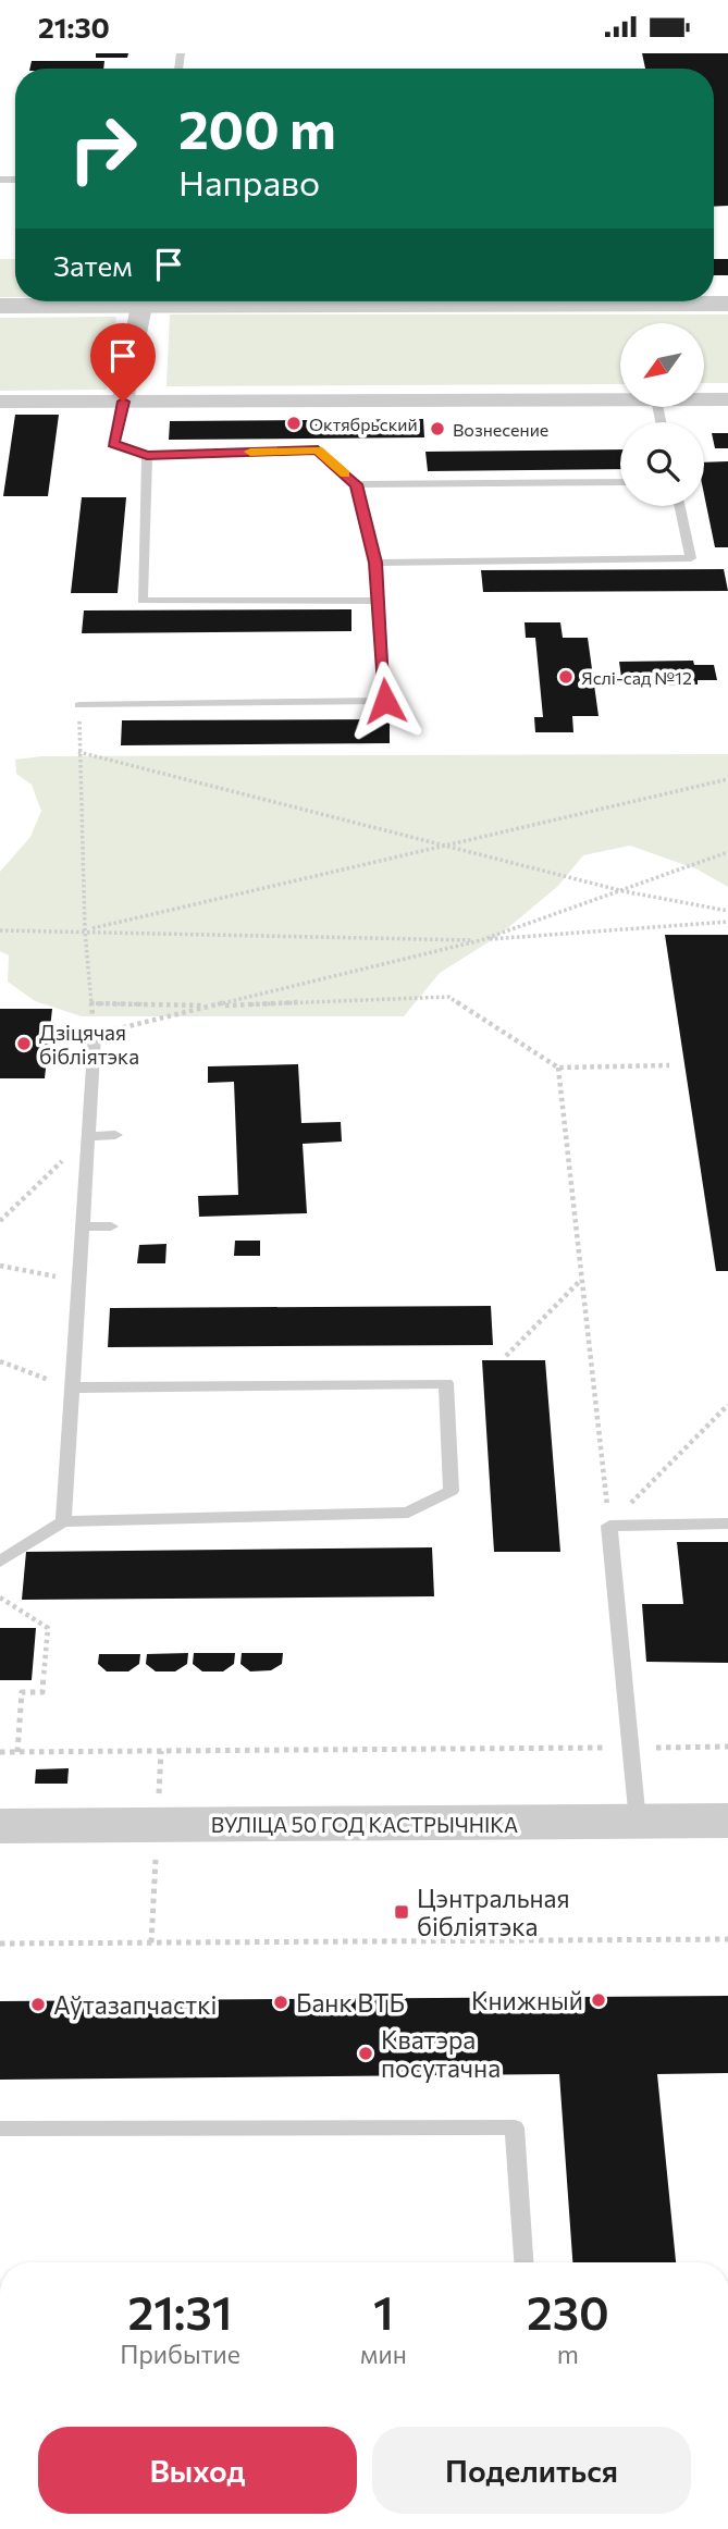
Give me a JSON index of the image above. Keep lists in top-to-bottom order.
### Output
{
  "streets": {
    "street": ["ВУЛІЦА 50 ГОД КАСТРЫЧНІКА"]
  },
  "places": {
    "other": [
      "Октябрьский",
      "Вознесение",
      "Яслі-сад №12",
      "Дзіцячая бібліятэка",
      "Книжный",
      "Банк ВТБ",
      "Аўтазапчасткі",
      "Кватэра посутачна"
    ],
    "transit": ["Цэнтральная бібліятэка"]
  },
  "north": "bottom left",
  "page": {
    "status": "21:30",
    "turn": ["200 m", "Направо"],
    "then": "Затем",
    "eta": [
      "21:31",
      "Прибытие",
      "1",
      "мин",
      "230",
      "m"
    ],
    "buttons": ["Выход", "Поделиться"]
  }
}
